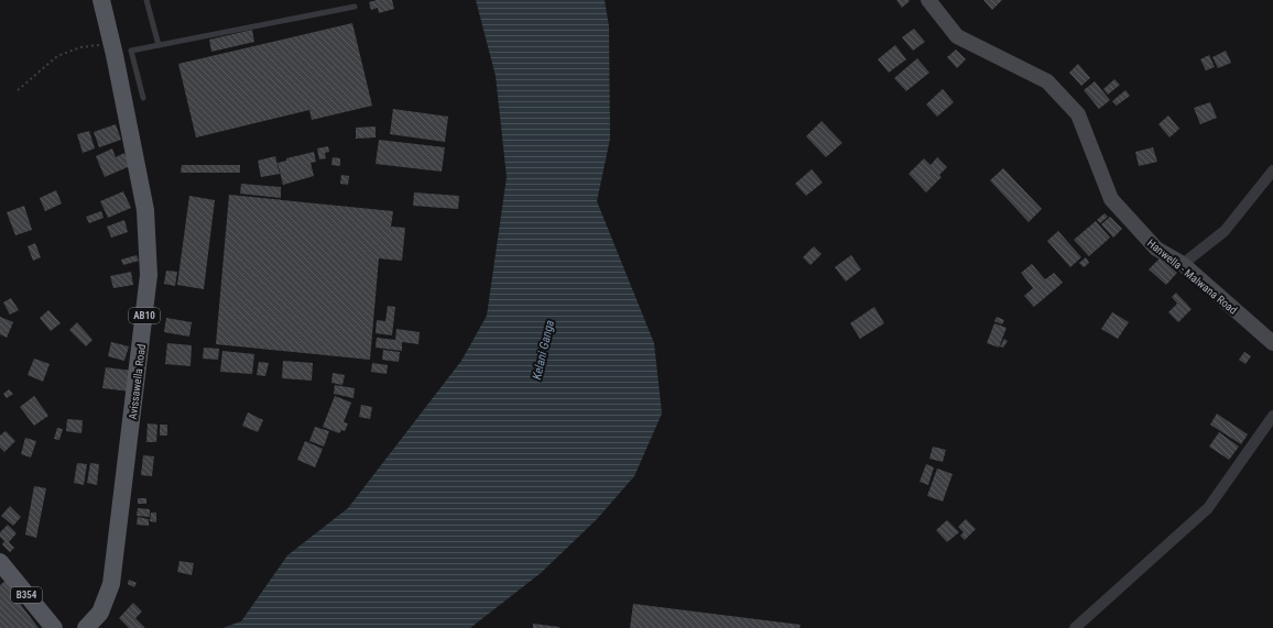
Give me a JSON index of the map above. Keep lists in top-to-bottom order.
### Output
{
  "streets": {
    "main road": ["AB10", "Avissawella Road", "B354"],
    "street": ["Hanwella - Malwana Road"]
  },
  "water": ["Kelani Ganga"]
}
